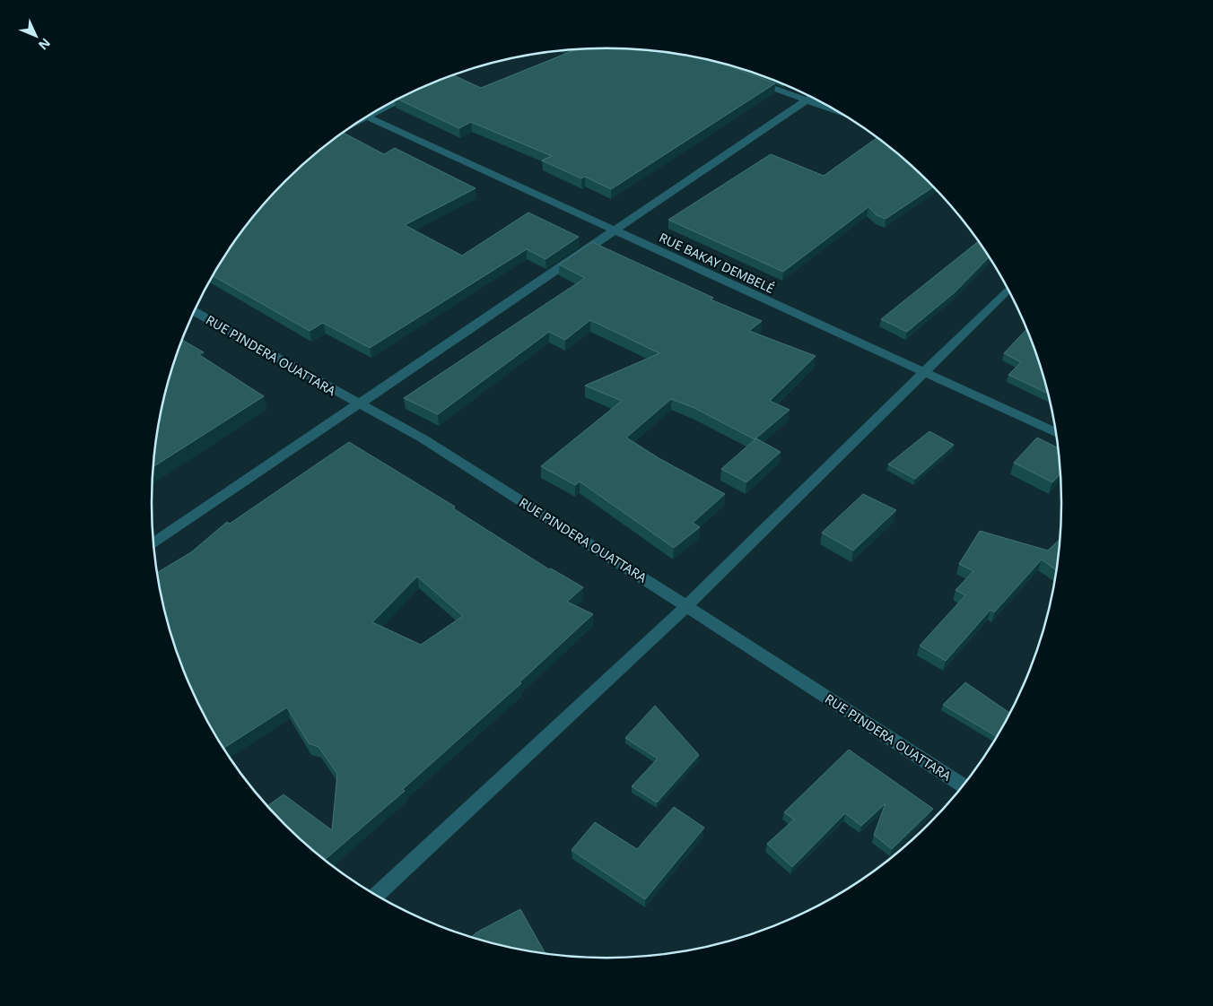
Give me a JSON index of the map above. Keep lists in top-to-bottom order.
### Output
{
  "streets": {
    "street": ["RUE BAKAY DEMBELÉ", "RUE PINDERA OUATTARA"]
  },
  "north": "bottom right"
}
